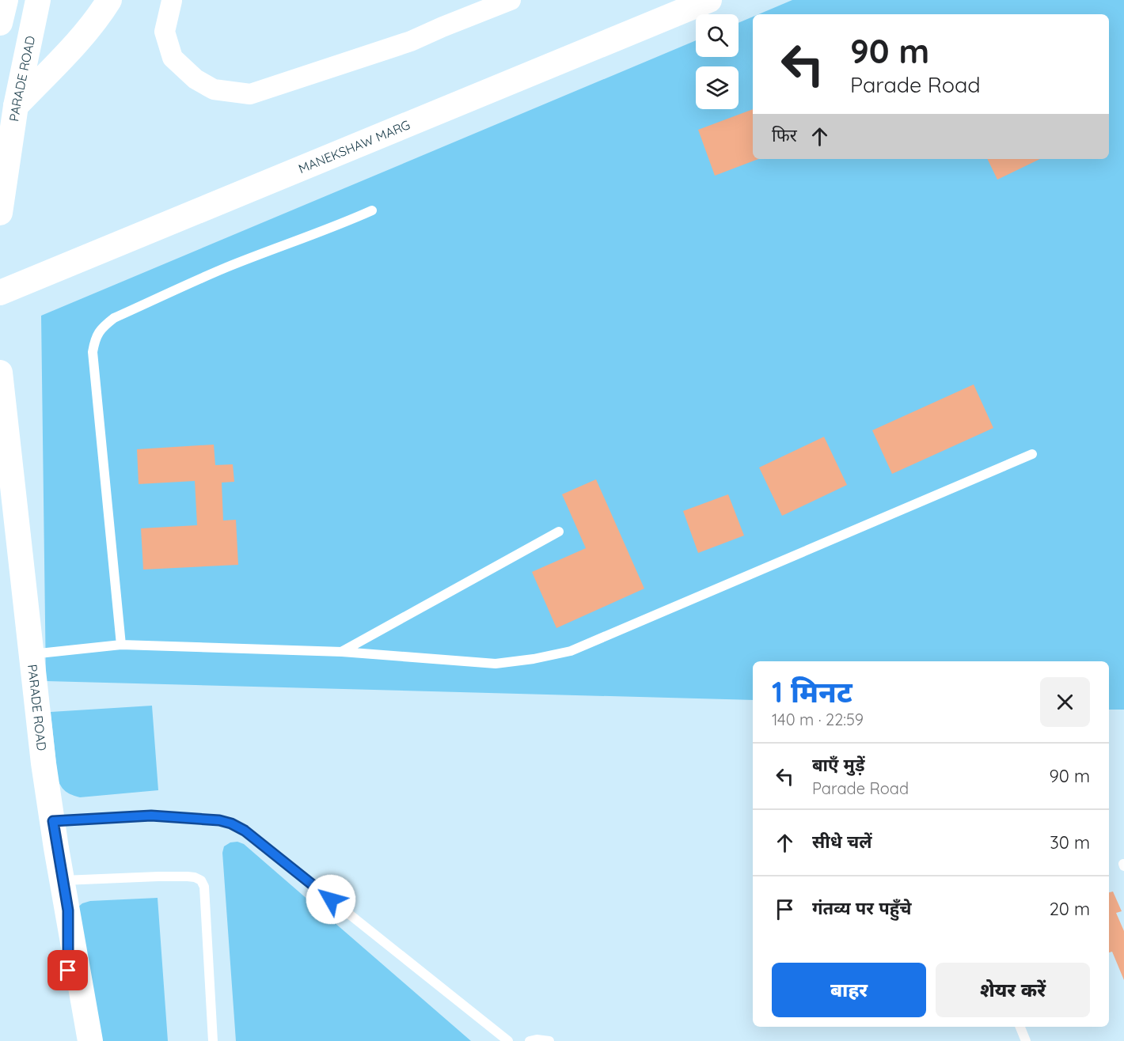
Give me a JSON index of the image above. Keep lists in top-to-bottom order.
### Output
{
  "streets": {
    "street": ["PARADE ROAD", "MANEKSHAW MARG"]
  },
  "page": {
    "turn": ["90 m", "Parade Road"],
    "then": "फिर",
    "heading": ["1 मिनट", "140 m · 22:59"],
    "list": [
      {
        "name": "बाएँ मुड़ें",
        "note": "Parade Road",
        "value": "90 m"
      },
      {
        "name": "सीधे चलें",
        "value": "30 m"
      },
      {
        "name": "गंतव्य पर पहुँचे",
        "value": "20 m"
      }
    ],
    "buttons": ["बाहर", "शेयर करें"]
  }
}
